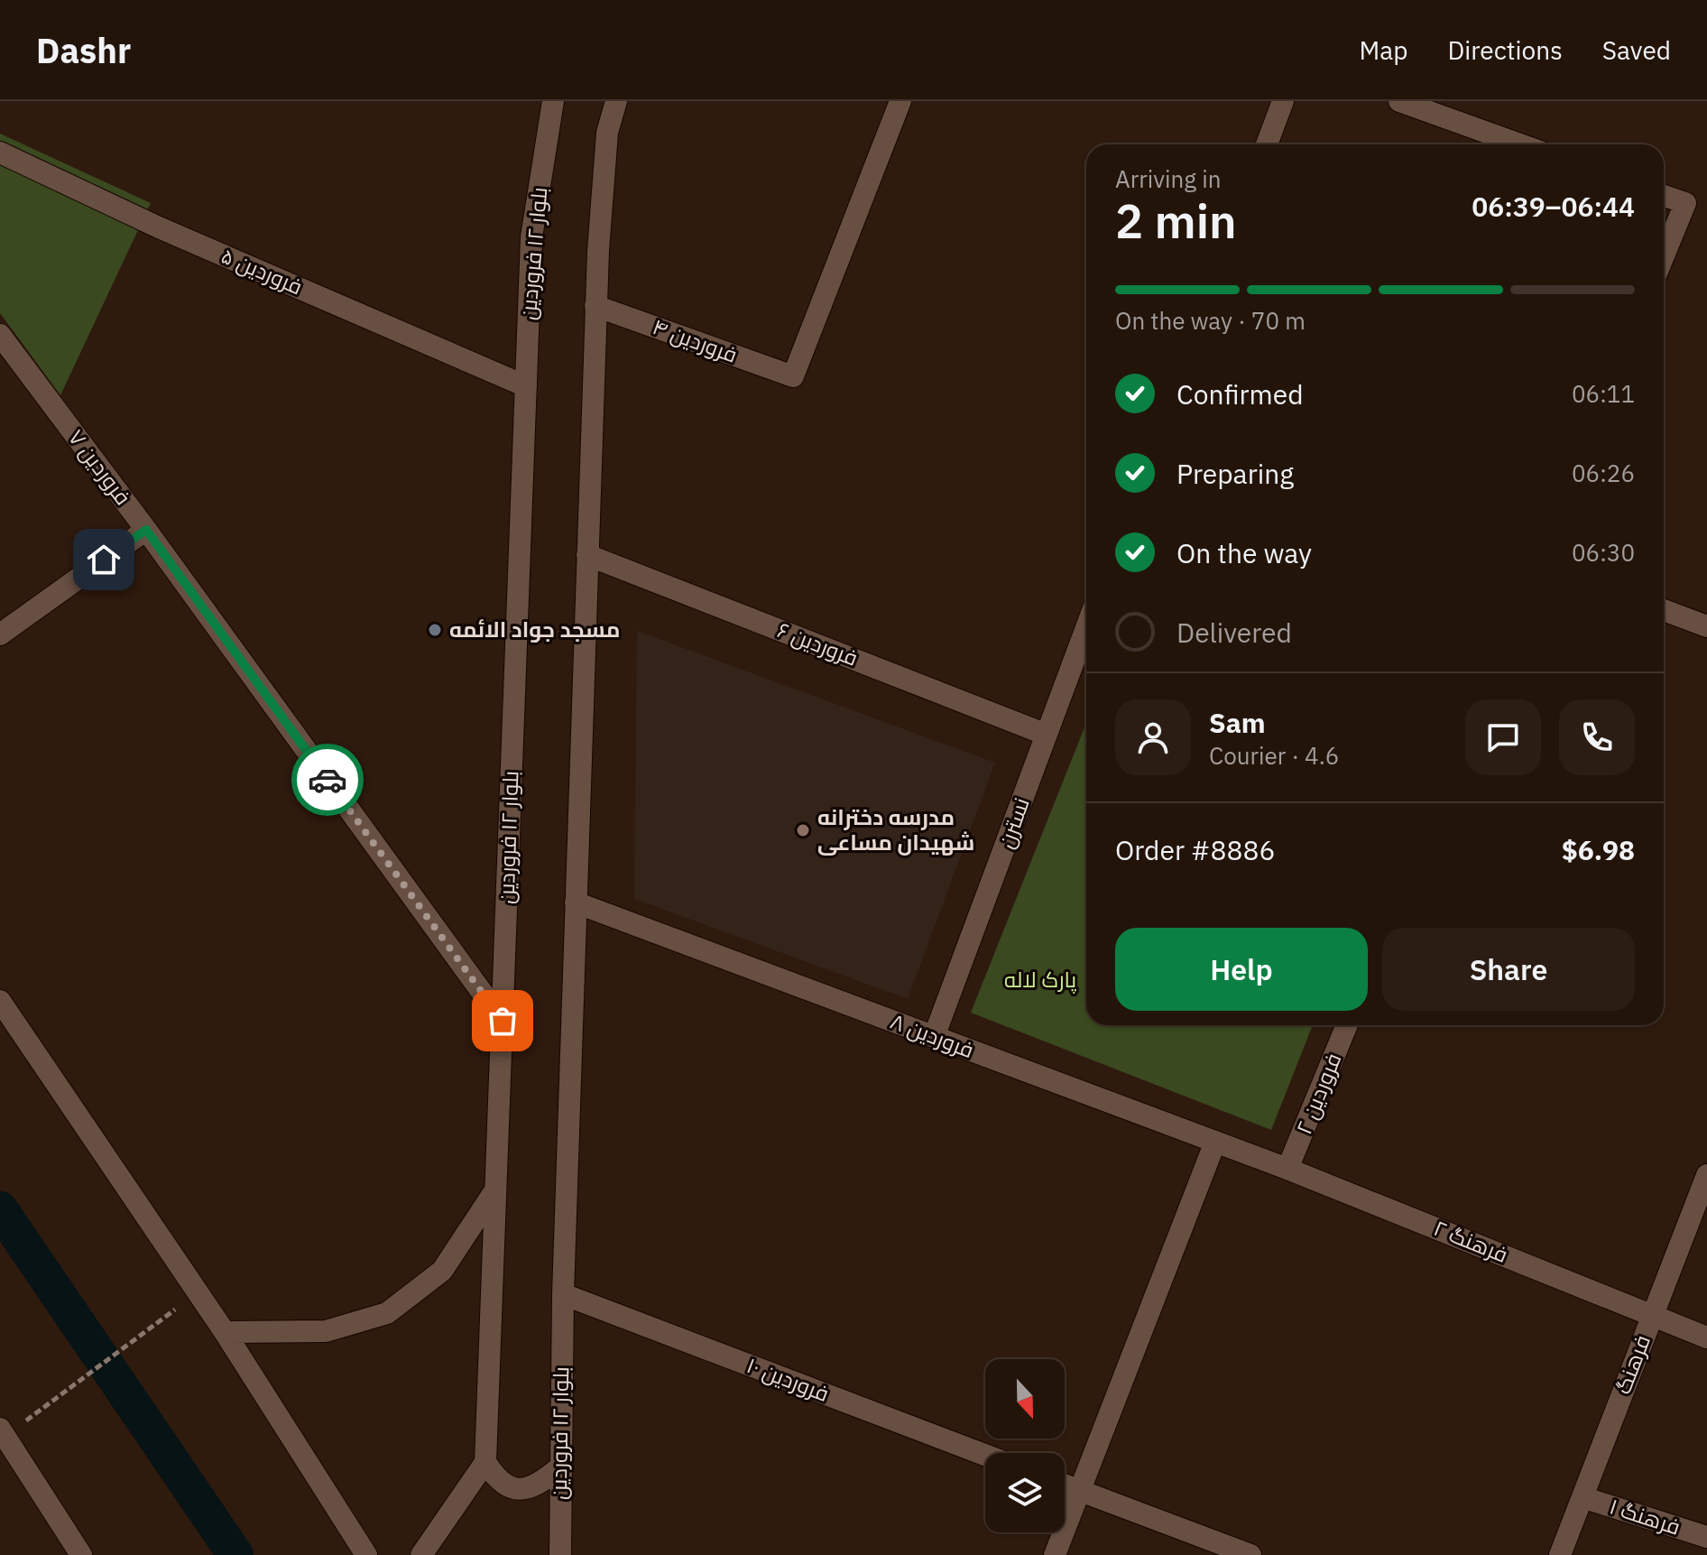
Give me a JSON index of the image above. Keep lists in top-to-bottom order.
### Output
{
  "streets": {
    "street": [
      "بلوار ۱۲ فروردین",
      "فروردین ۵",
      "فروردین ۴",
      "فروردین ۷",
      "فروردین ۶",
      "نسترن",
      "فروردین ۸",
      "فروردین ۲",
      "فرهنگ ۲",
      "فرهنگ",
      "فروردین ۱۰",
      "فرهنگ ۱"
    ]
  },
  "crossings": [
    ["بلوار ۱۲ فروردین", "فروردین ۵"],
    ["بلوار ۱۲ فروردین", "فروردین ۴"],
    ["بلوار ۱۲ فروردین", "فروردین ۷"],
    ["بلوار ۱۲ فروردین", "فروردین ۶"],
    ["بلوار ۱۲ فروردین", "فروردین ۸"],
    ["بلوار ۱۲ فروردین", "فروردین ۱۰"],
    ["فروردین ۶", "نسترن"],
    ["نسترن", "فروردین ۸"],
    ["فروردین ۸", "فروردین ۲"],
    ["فروردین ۸", "فرهنگ ۲"],
    ["فروردین ۲", "فرهنگ ۲"],
    ["فرهنگ ۲", "فرهنگ"],
    ["فرهنگ", "فرهنگ ۱"]
  ],
  "parks": ["پارک لاله"],
  "places": ["مسجد جواد الائمه", "مدرسه دخترانه شهیدان مساعی"],
  "north": "bottom",
  "page": {
    "header": "Dashr",
    "nav": ["Map", "Directions", "Saved"],
    "heading": ["2 min", "Arriving in", "06:39–06:44"],
    "panel": [
      "Sam",
      "Courier · 4.6",
      "Order #8886",
      "$6.98"
    ],
    "bar": "On the way · 70 m",
    "list": [
      ["Confirmed", "06:11"],
      ["Preparing", "06:26"],
      ["On the way", "06:30"],
      "Delivered"
    ],
    "buttons": ["Help", "Share"]
  }
}
